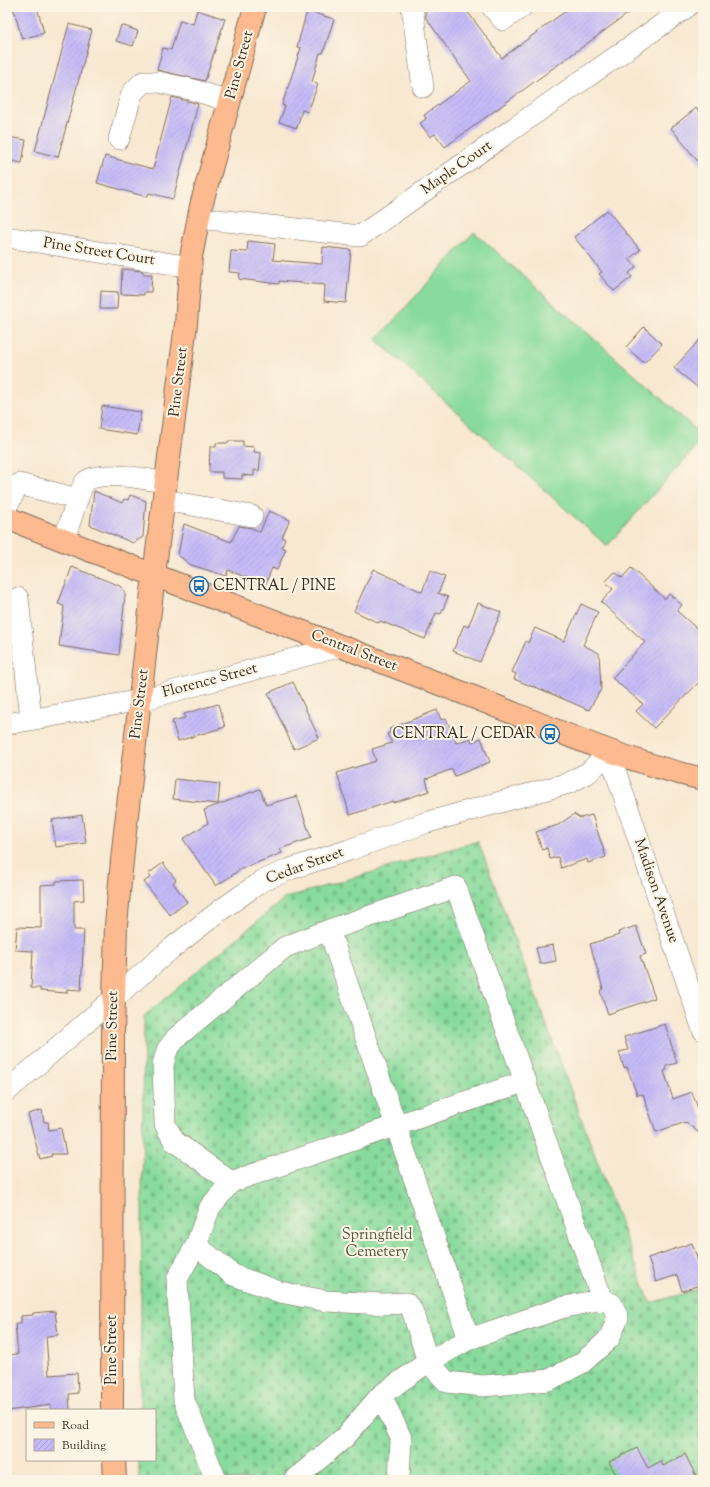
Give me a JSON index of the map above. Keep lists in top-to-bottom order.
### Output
{
  "streets": {
    "main road": ["Pine Street", "Central Street"],
    "street": [
      "Maple Court",
      "Pine Street Court",
      "Florence Street",
      "Cedar Street",
      "Madison Avenue"
    ]
  },
  "crossings": [
    ["Pine Street", "Maple Court"],
    ["Pine Street", "Pine Street Court"],
    ["Pine Street", "Central Street"],
    ["Pine Street", "Florence Street"],
    ["Pine Street", "Cedar Street"],
    ["Central Street", "Florence Street"],
    ["Central Street", "Cedar Street"],
    ["Central Street", "Madison Avenue"],
    ["Cedar Street", "Madison Avenue"]
  ],
  "parks": ["Springfield Cemetery"],
  "places": {
    "bus stop": ["CENTRAL / PINE", "CENTRAL / CEDAR"]
  },
  "legend": ["Road", "Building"]
}
